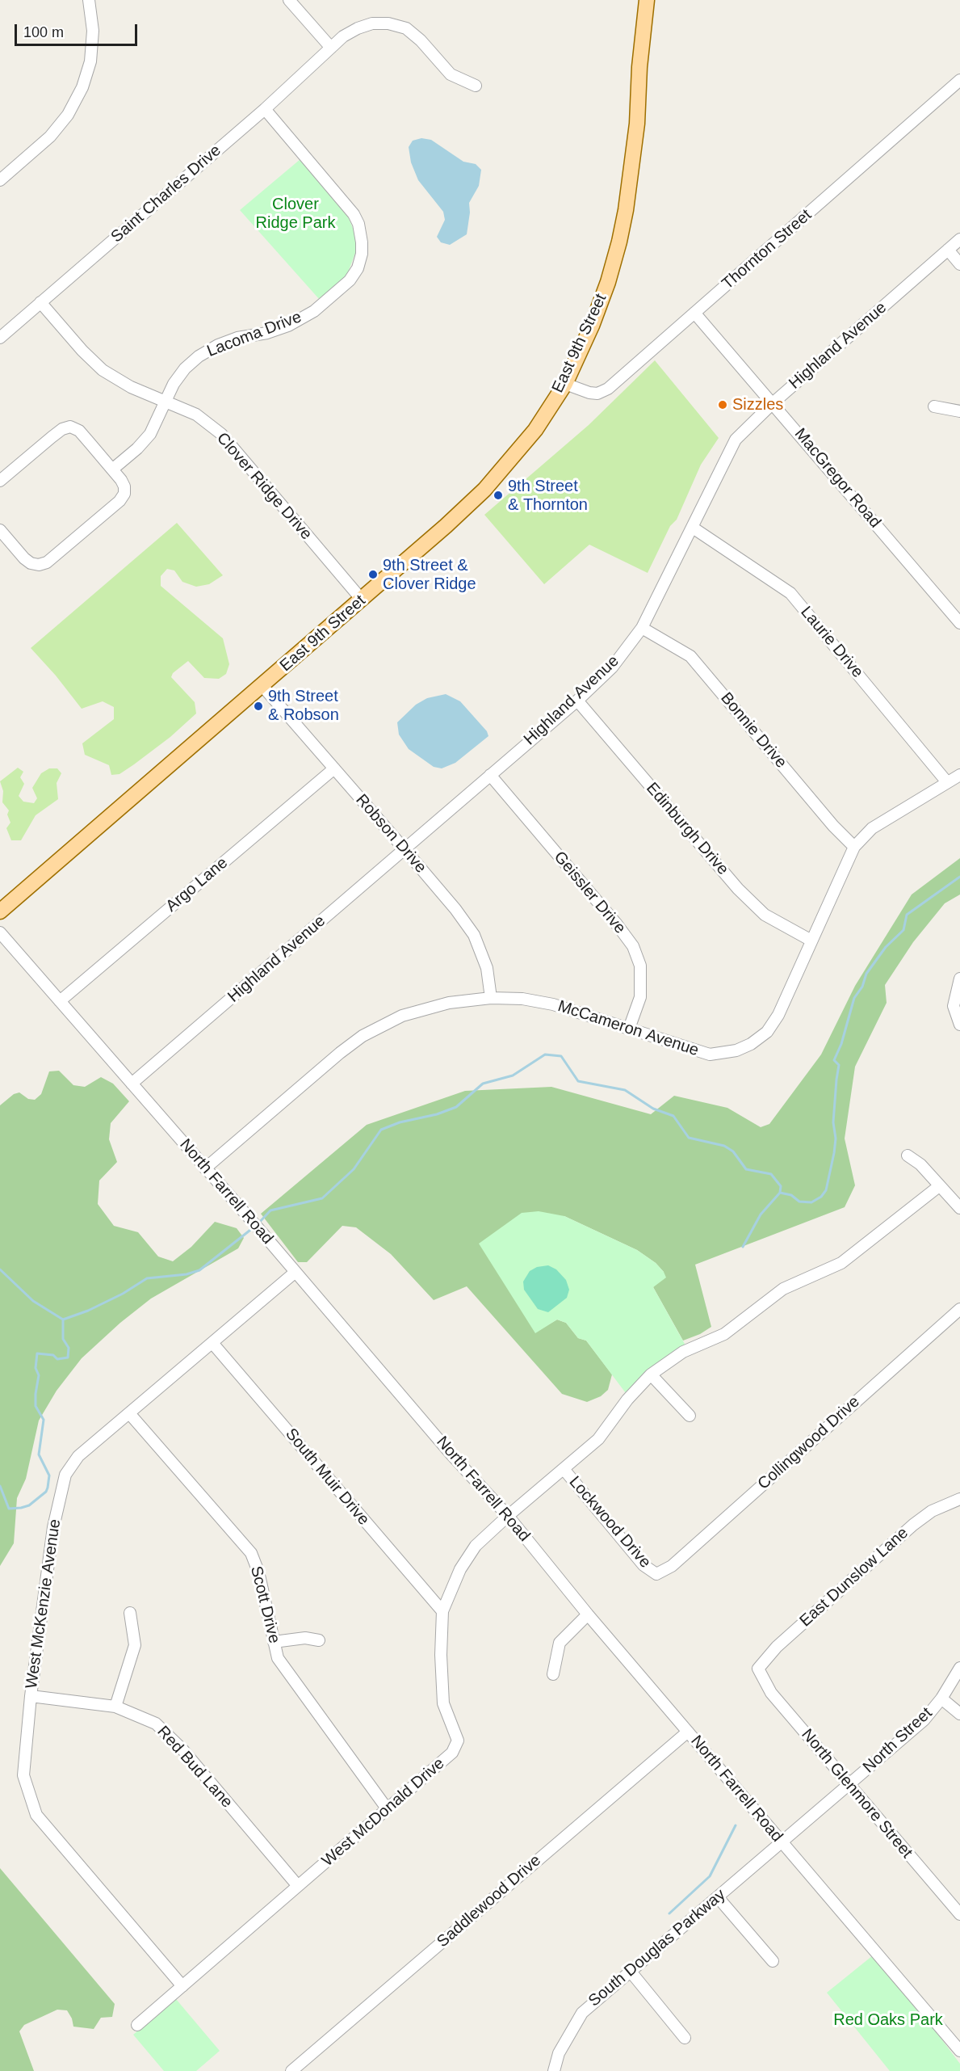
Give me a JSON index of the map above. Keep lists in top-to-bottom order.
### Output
{
  "streets": {
    "main road": ["East 9th Street"],
    "street": [
      "Saint Charles Drive",
      "Thornton Street",
      "Lacoma Drive",
      "Highland Avenue",
      "MacGregor Road",
      "Clover Ridge Drive",
      "Laurie Drive",
      "Bonnie Drive",
      "Edinburgh Drive",
      "Robson Drive",
      "Argo Lane",
      "Geissler Drive",
      "McCameron Avenue",
      "North Farrell Road",
      "Collingwood Drive",
      "South Muir Drive",
      "Lockwood Drive",
      "East Dunslow Lane",
      "West McKenzie Avenue",
      "Scott Drive",
      "North Street",
      "Red Bud Lane",
      "North Glenmore Street",
      "West McDonald Drive",
      "Saddlewood Drive",
      "South Douglas Parkway"
    ]
  },
  "crossings": [
    ["Saint Charles Drive", "Lacoma Drive"],
    ["Saint Charles Drive", "Clover Ridge Drive"],
    ["Thornton Street", "East 9th Street"],
    ["Thornton Street", "MacGregor Road"],
    ["Lacoma Drive", "Clover Ridge Drive"],
    ["East 9th Street", "Clover Ridge Drive"],
    ["East 9th Street", "Robson Drive"],
    ["Highland Avenue", "MacGregor Road"],
    ["Highland Avenue", "Laurie Drive"],
    ["Highland Avenue", "Bonnie Drive"],
    ["Highland Avenue", "Edinburgh Drive"],
    ["Highland Avenue", "Robson Drive"],
    ["Highland Avenue", "Geissler Drive"],
    ["Highland Avenue", "North Farrell Road"],
    ["Laurie Drive", "McCameron Avenue"],
    ["Bonnie Drive", "McCameron Avenue"],
    ["Edinburgh Drive", "McCameron Avenue"],
    ["Robson Drive", "Argo Lane"],
    ["Robson Drive", "McCameron Avenue"],
    ["Argo Lane", "North Farrell Road"],
    ["Geissler Drive", "McCameron Avenue"],
    ["McCameron Avenue", "North Farrell Road"],
    ["North Farrell Road", "West McKenzie Avenue"],
    ["North Farrell Road", "North Street"],
    ["North Farrell Road", "West McDonald Drive"],
    ["North Farrell Road", "Saddlewood Drive"],
    ["North Farrell Road", "South Douglas Parkway"],
    ["Collingwood Drive", "Lockwood Drive"],
    ["South Muir Drive", "West McKenzie Avenue"],
    ["South Muir Drive", "West McDonald Drive"],
    ["Lockwood Drive", "West McDonald Drive"],
    ["East Dunslow Lane", "North Glenmore Street"],
    ["West McKenzie Avenue", "Scott Drive"],
    ["West McKenzie Avenue", "Red Bud Lane"],
    ["West McKenzie Avenue", "West McDonald Drive"],
    ["Scott Drive", "West McDonald Drive"],
    ["North Street", "North Glenmore Street"],
    ["North Street", "South Douglas Parkway"],
    ["Red Bud Lane", "West McDonald Drive"]
  ],
  "parks": ["Clover Ridge Park", "Red Oaks Park"],
  "places": [
    "Sizzles",
    "9th Street & Thornton",
    "9th Street & Clover Ridge",
    "9th Street & Robson"
  ],
  "scale_bar": "100 m"
}
